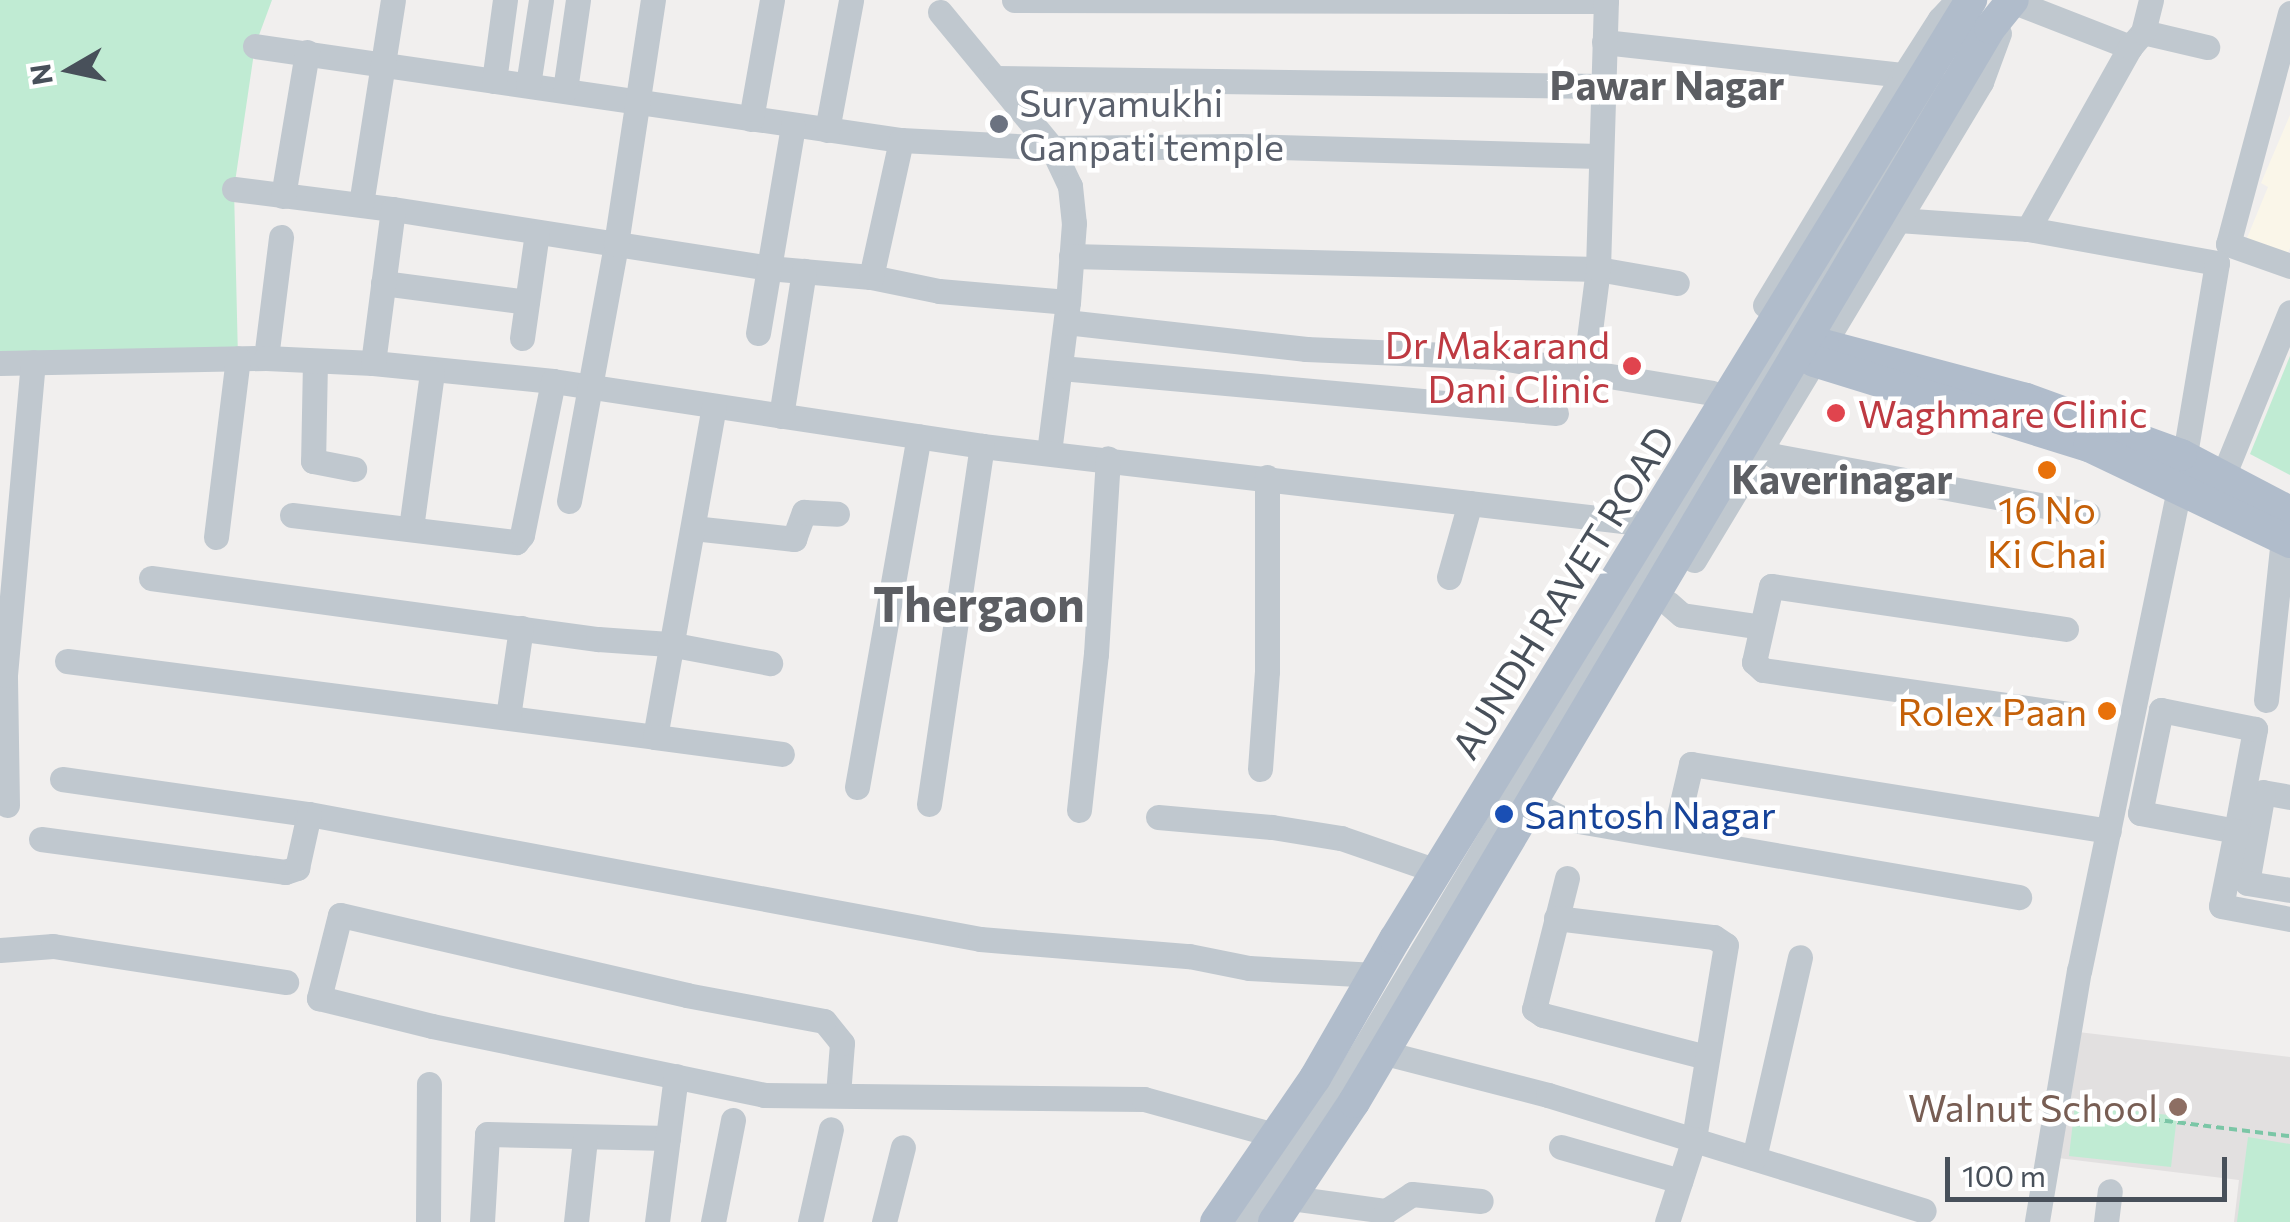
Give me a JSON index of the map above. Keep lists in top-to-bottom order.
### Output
{
  "streets": {
    "main road": ["AUNDH RAVET ROAD"]
  },
  "districts": ["Pawar Nagar", "Kaverinagar", "Thergaon"],
  "places": [
    "Suryamukhi Ganpati temple",
    "Dr Makarand Dani Clinic",
    "Waghmare Clinic",
    "16 No Ki Chai",
    "Rolex Paan",
    "Santosh Nagar",
    "Walnut School"
  ],
  "scale_bar": "100 m",
  "north": "left"
}
